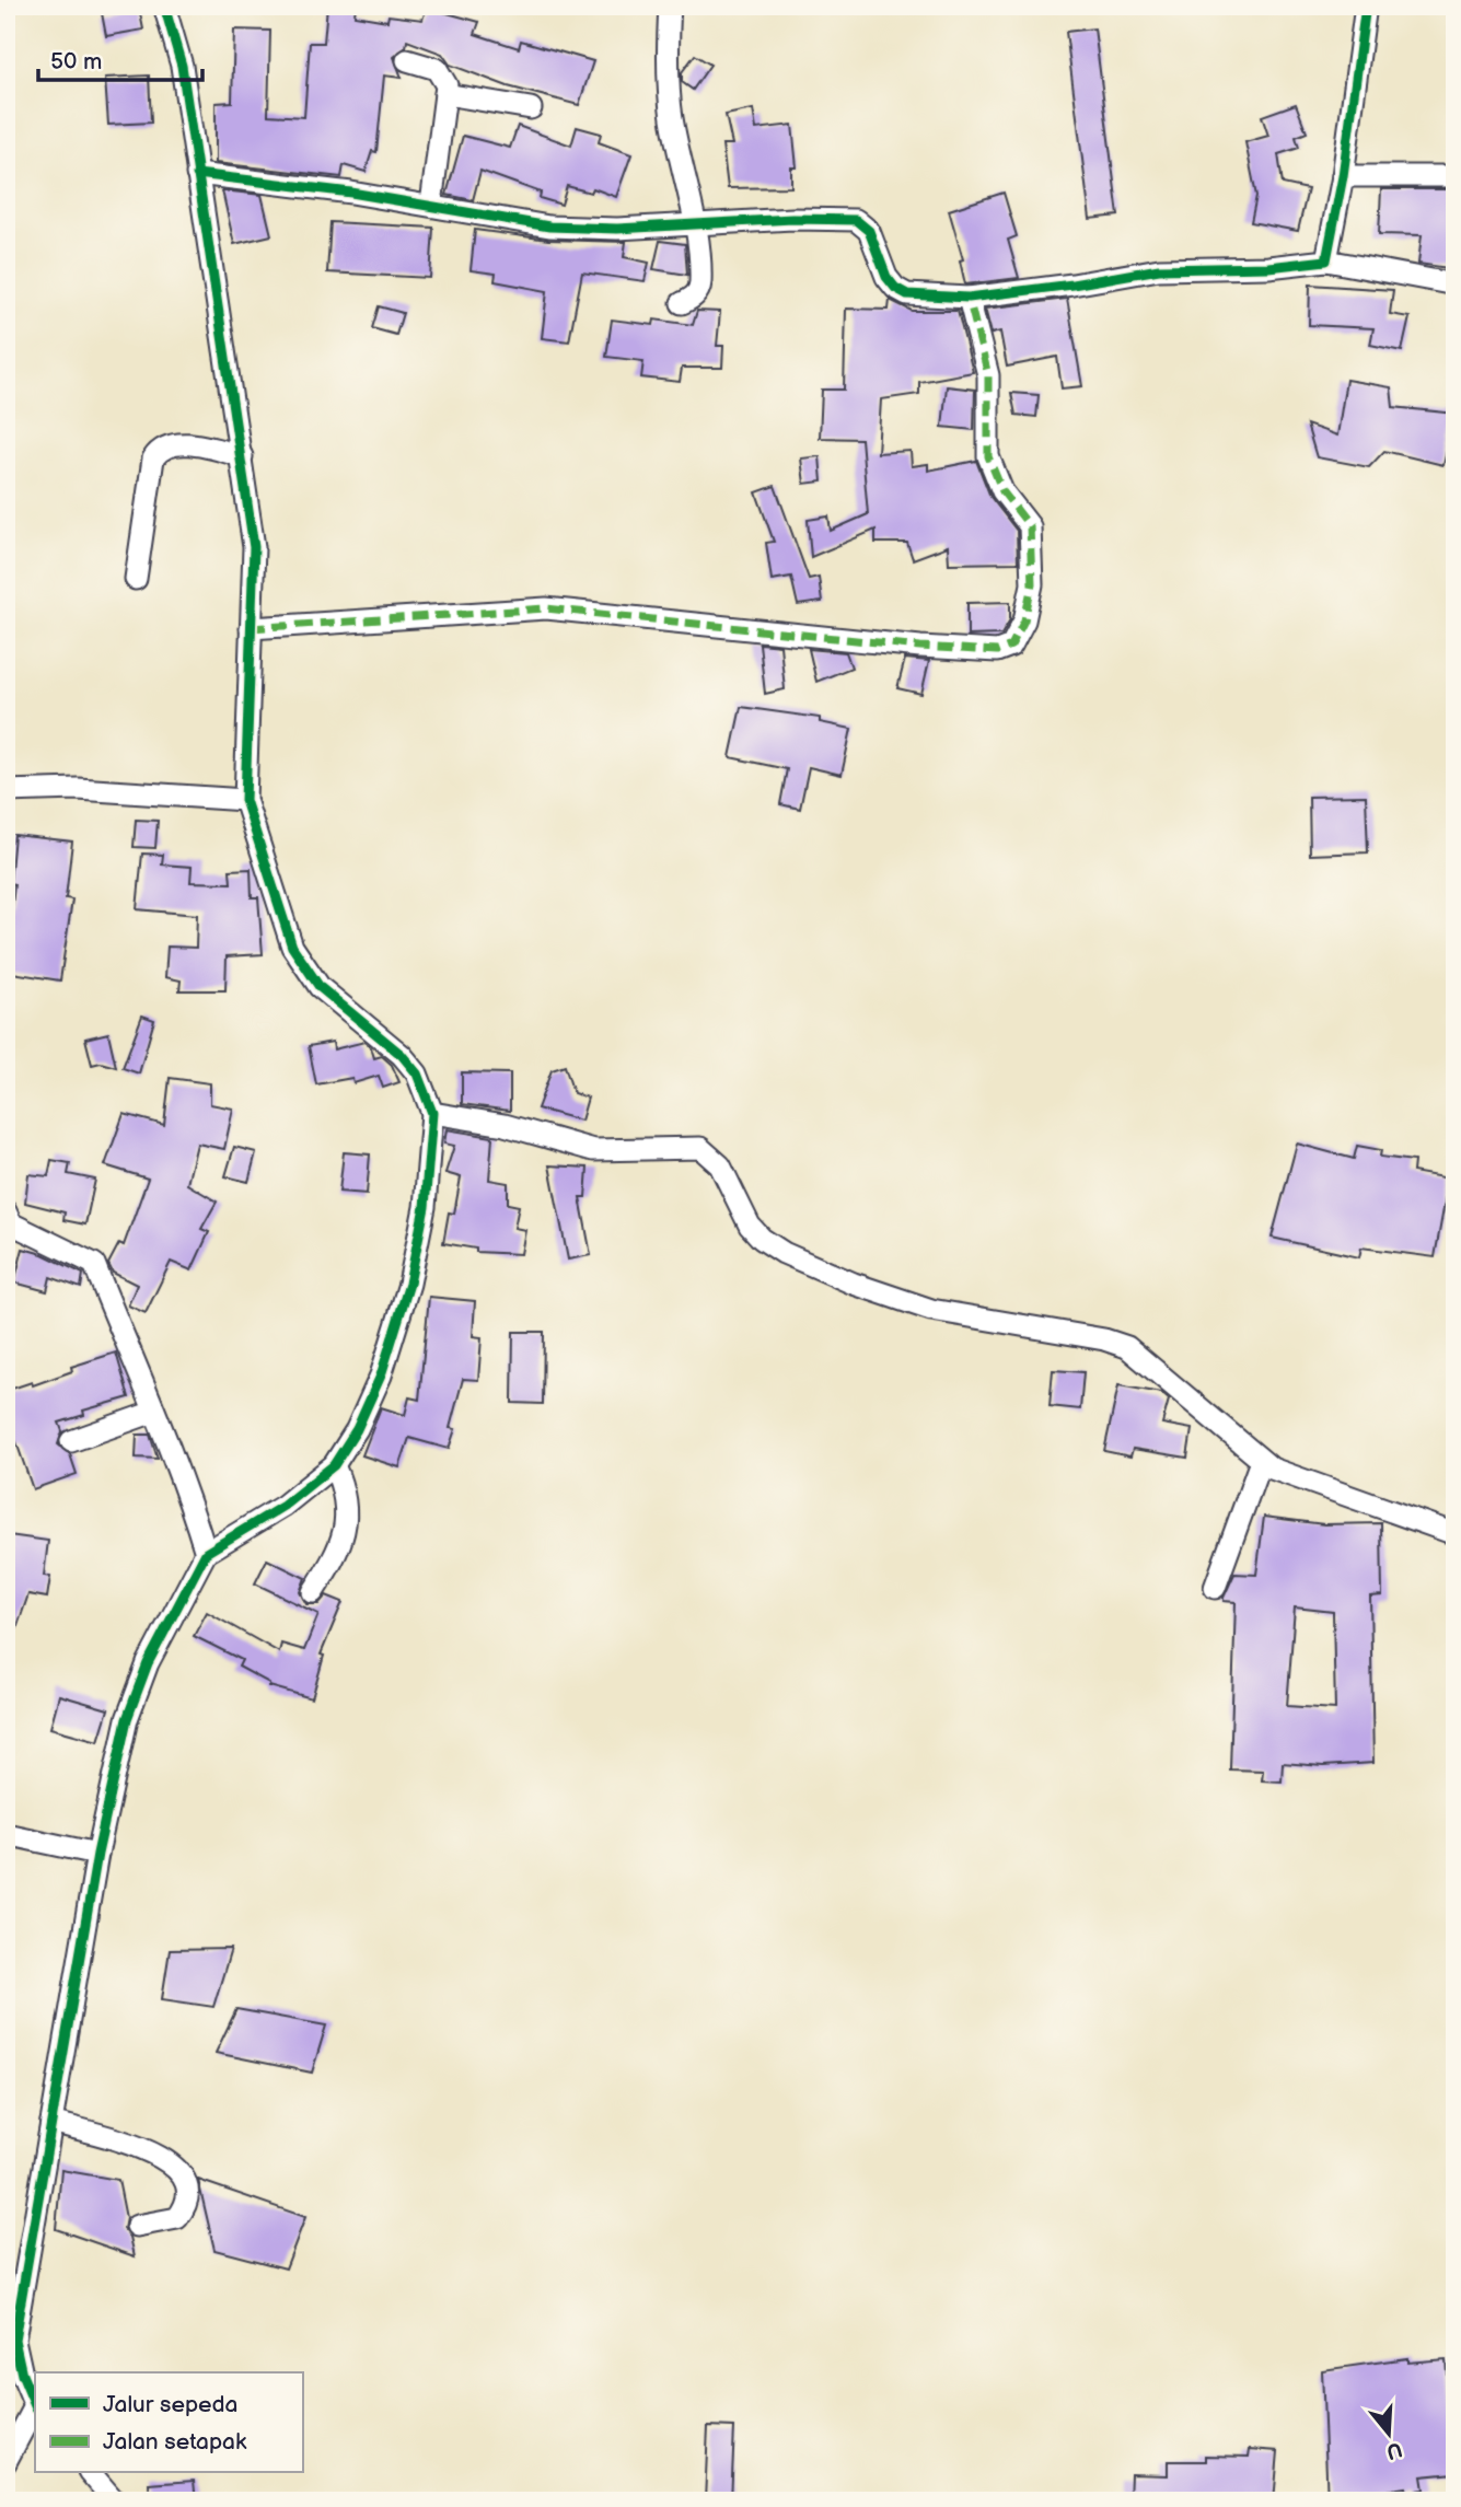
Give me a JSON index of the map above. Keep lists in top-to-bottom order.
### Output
{
  "legend": ["Jalur sepeda", "Jalan setapak"],
  "scale_bar": "50 m",
  "north": "bottom"
}
